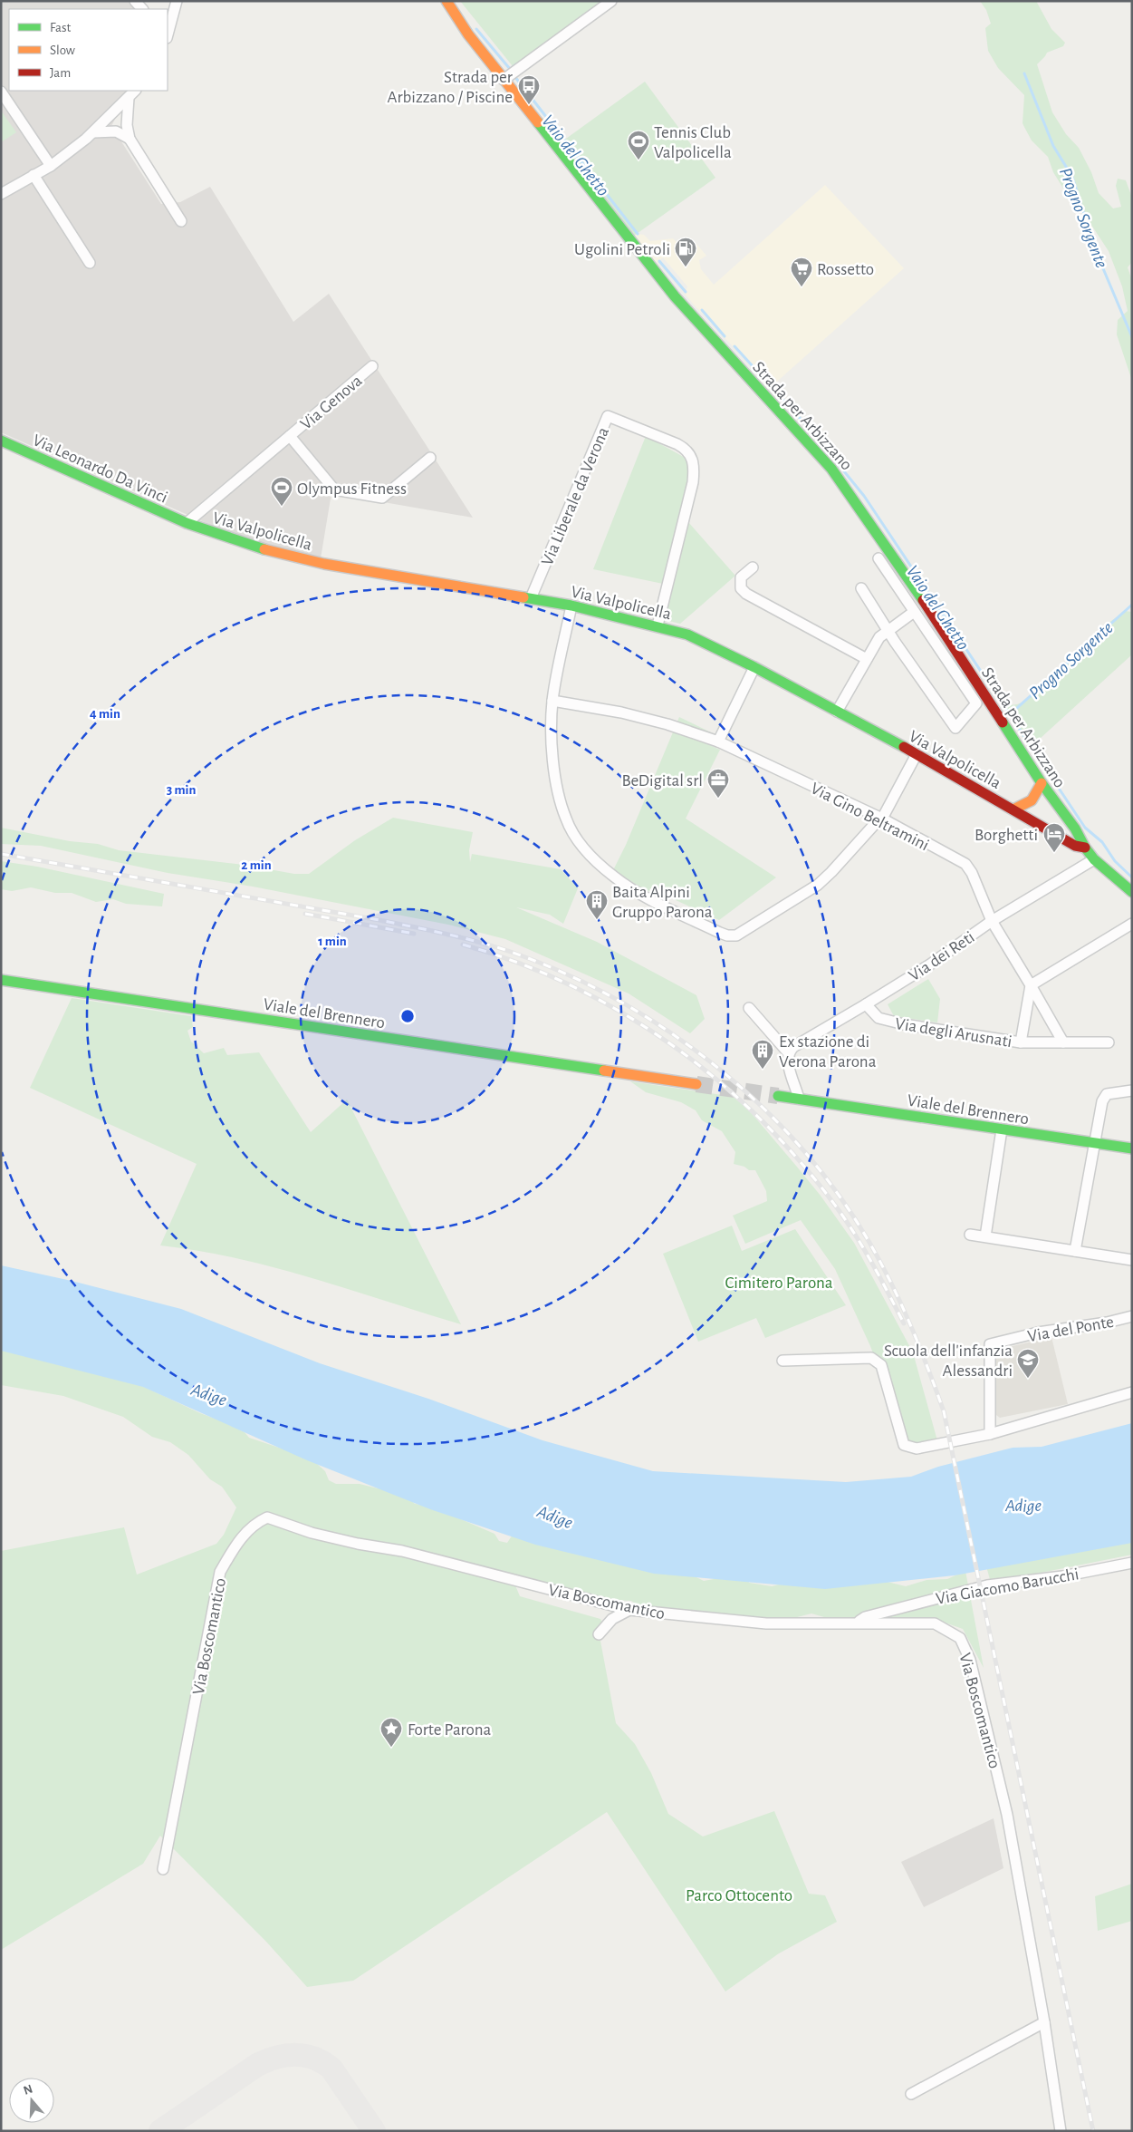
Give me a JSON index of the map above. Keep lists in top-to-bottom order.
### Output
{
  "streets": {
    "main road": [
      "Strada per Arbizzano",
      "Via Leonardo Da Vinci",
      "Via Valpolicella",
      "Viale del Brennero"
    ],
    "street": [
      "Via Genova",
      "Via Liberale da Verona",
      "Via Gino Beltramini",
      "Via dei Reti",
      "Via degli Arusnati",
      "Via del Ponte",
      "Via Giacomo Barucchi",
      "Via Boscomantico"
    ]
  },
  "crossings": [
    ["Via Genova", "Via Leonardo Da Vinci"],
    ["Via Genova", "Via Valpolicella"],
    ["Strada per Arbizzano", "Via Valpolicella"],
    ["Strada per Arbizzano", "Via dei Reti"],
    ["Via Leonardo Da Vinci", "Via Valpolicella"],
    ["Via Liberale da Verona", "Via Valpolicella"],
    ["Via Gino Beltramini", "Via dei Reti"],
    ["Via dei Reti", "Via degli Arusnati"],
    ["Via Giacomo Barucchi", "Via Boscomantico"]
  ],
  "water": ["Vaio del Ghetto", "Progno Sorgente", "Adige"],
  "parks": ["Cimitero Parona", "Parco Ottocento"],
  "places": {
    "bus stop": ["Strada per Arbizzano / Piscine"],
    "sports": ["Tennis Club Valpolicella", "Olympus Fitness"],
    "fuel station": ["Ugolini Petroli"],
    "supermarket": ["Rossetto"],
    "office": ["BeDigital srl"],
    "hotel": ["Borghetti"],
    "building": ["Baita Alpini Gruppo Parona", "Ex stazione di Verona Parona"],
    "school or university": ["Scuola dell'infanzia Alessandri"],
    "place": ["Forte Parona"]
  },
  "legend": ["Fast", "Slow", "Jam"],
  "north": "top",
  "rings": [
    "4 min",
    "3 min",
    "2 min",
    "1 min"
  ]
}
